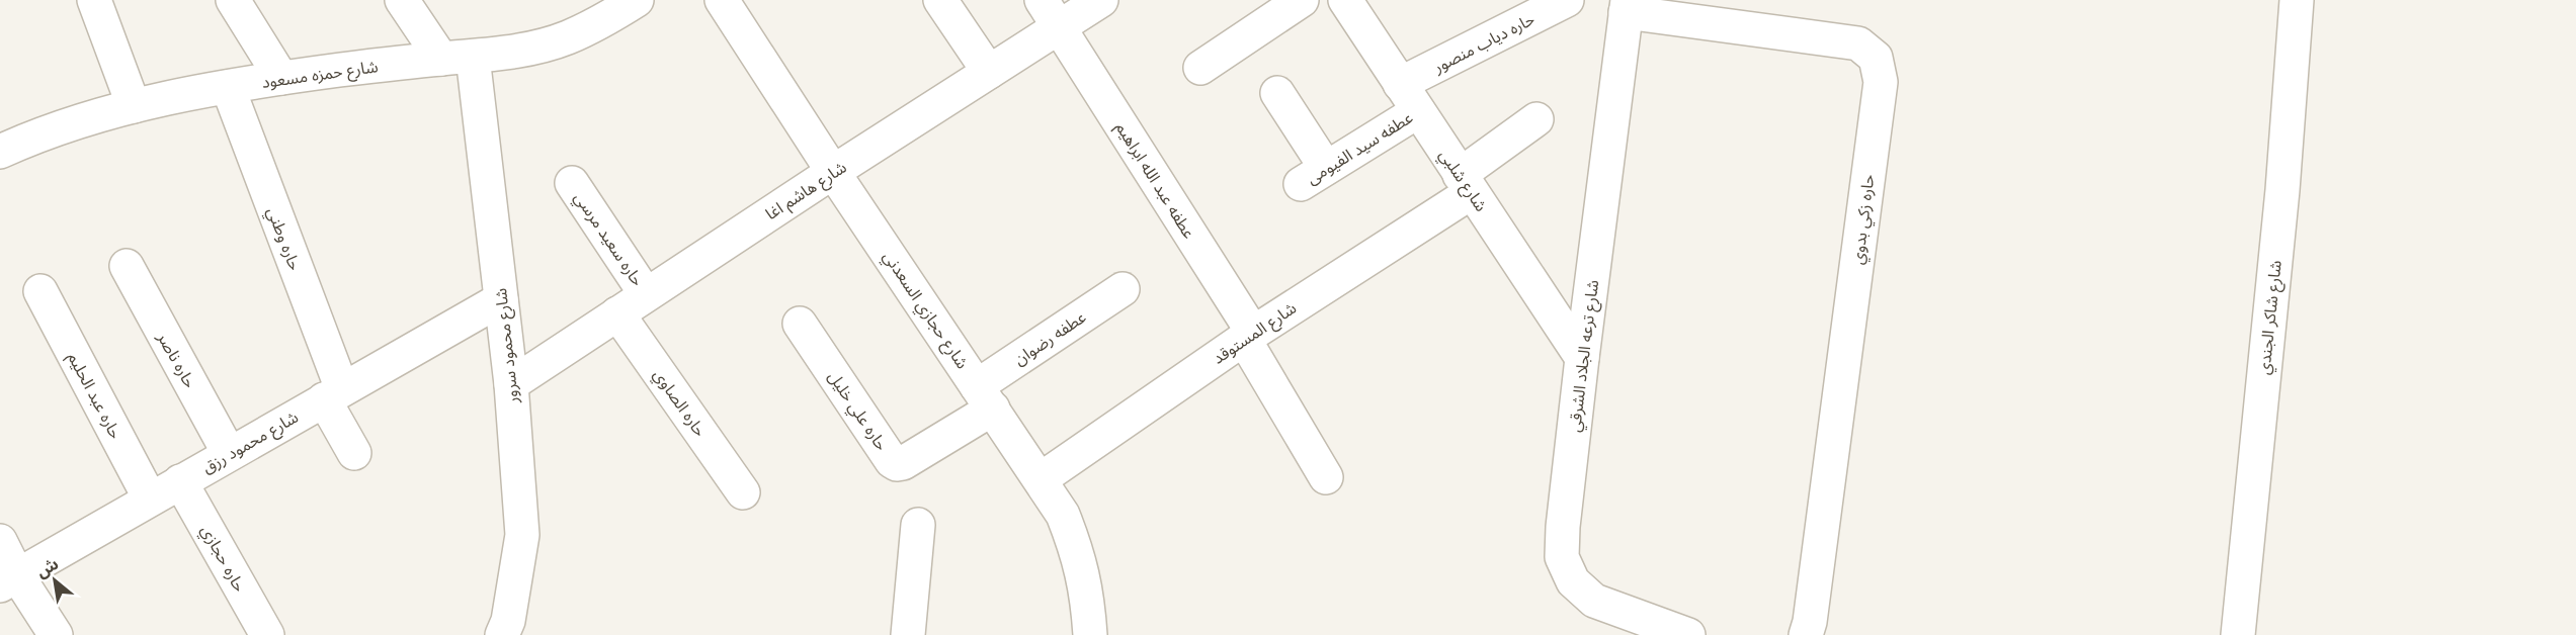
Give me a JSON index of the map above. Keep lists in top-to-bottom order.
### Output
{
  "streets": {
    "street": [
      "حاره دياب منصور",
      "شارع حمزه مسعود",
      "عطفه سيد الفيومى",
      "عطفه عبد الله ابراهيم",
      "شارع شلبي",
      "شارع هاشم اغا",
      "حاره زكي بدوي",
      "حاره وطني",
      "حاره سعيد مرسي",
      "شارع حجازي السعدني",
      "شارع شاكر الجندي",
      "شارع المستوقد",
      "عطفه رضوان",
      "شارع محمود سرور",
      "شارع ترعه الجلاد الشرقي",
      "حاره ناصر",
      "حاره عبد الحليم",
      "حاره الصاوي",
      "حاره علي خليل",
      "شارع محمود رزق",
      "حاره حجازي"
    ]
  },
  "crossings": [
    ["حاره دياب منصور", "شارع شلبي"],
    ["شارع حمزه مسعود", "حاره وطني"],
    ["شارع حمزه مسعود", "شارع محمود سرور"],
    ["عطفه سيد الفيومى", "شارع شلبي"],
    ["عطفه عبد الله ابراهيم", "شارع هاشم اغا"],
    ["عطفه عبد الله ابراهيم", "شارع المستوقد"],
    ["شارع شلبي", "شارع المستوقد"],
    ["شارع شلبي", "شارع ترعه الجلاد الشرقي"],
    ["شارع هاشم اغا", "حاره سعيد مرسي"],
    ["شارع هاشم اغا", "شارع حجازي السعدني"],
    ["شارع هاشم اغا", "شارع محمود سرور"],
    ["شارع هاشم اغا", "حاره الصاوي"],
    ["حاره زكي بدوي", "شارع ترعه الجلاد الشرقي"],
    ["حاره وطني", "شارع محمود رزق"],
    ["شارع حجازي السعدني", "شارع المستوقد"],
    ["شارع حجازي السعدني", "عطفه رضوان"],
    ["شارع حجازي السعدني", "حاره علي خليل"],
    ["عطفه رضوان", "حاره علي خليل"],
    ["شارع محمود سرور", "شارع محمود رزق"],
    ["حاره ناصر", "شارع محمود رزق"],
    ["حاره عبد الحليم", "شارع محمود رزق"],
    ["شارع محمود رزق", "حاره حجازي"]
  ],
  "north": "top left"
}
